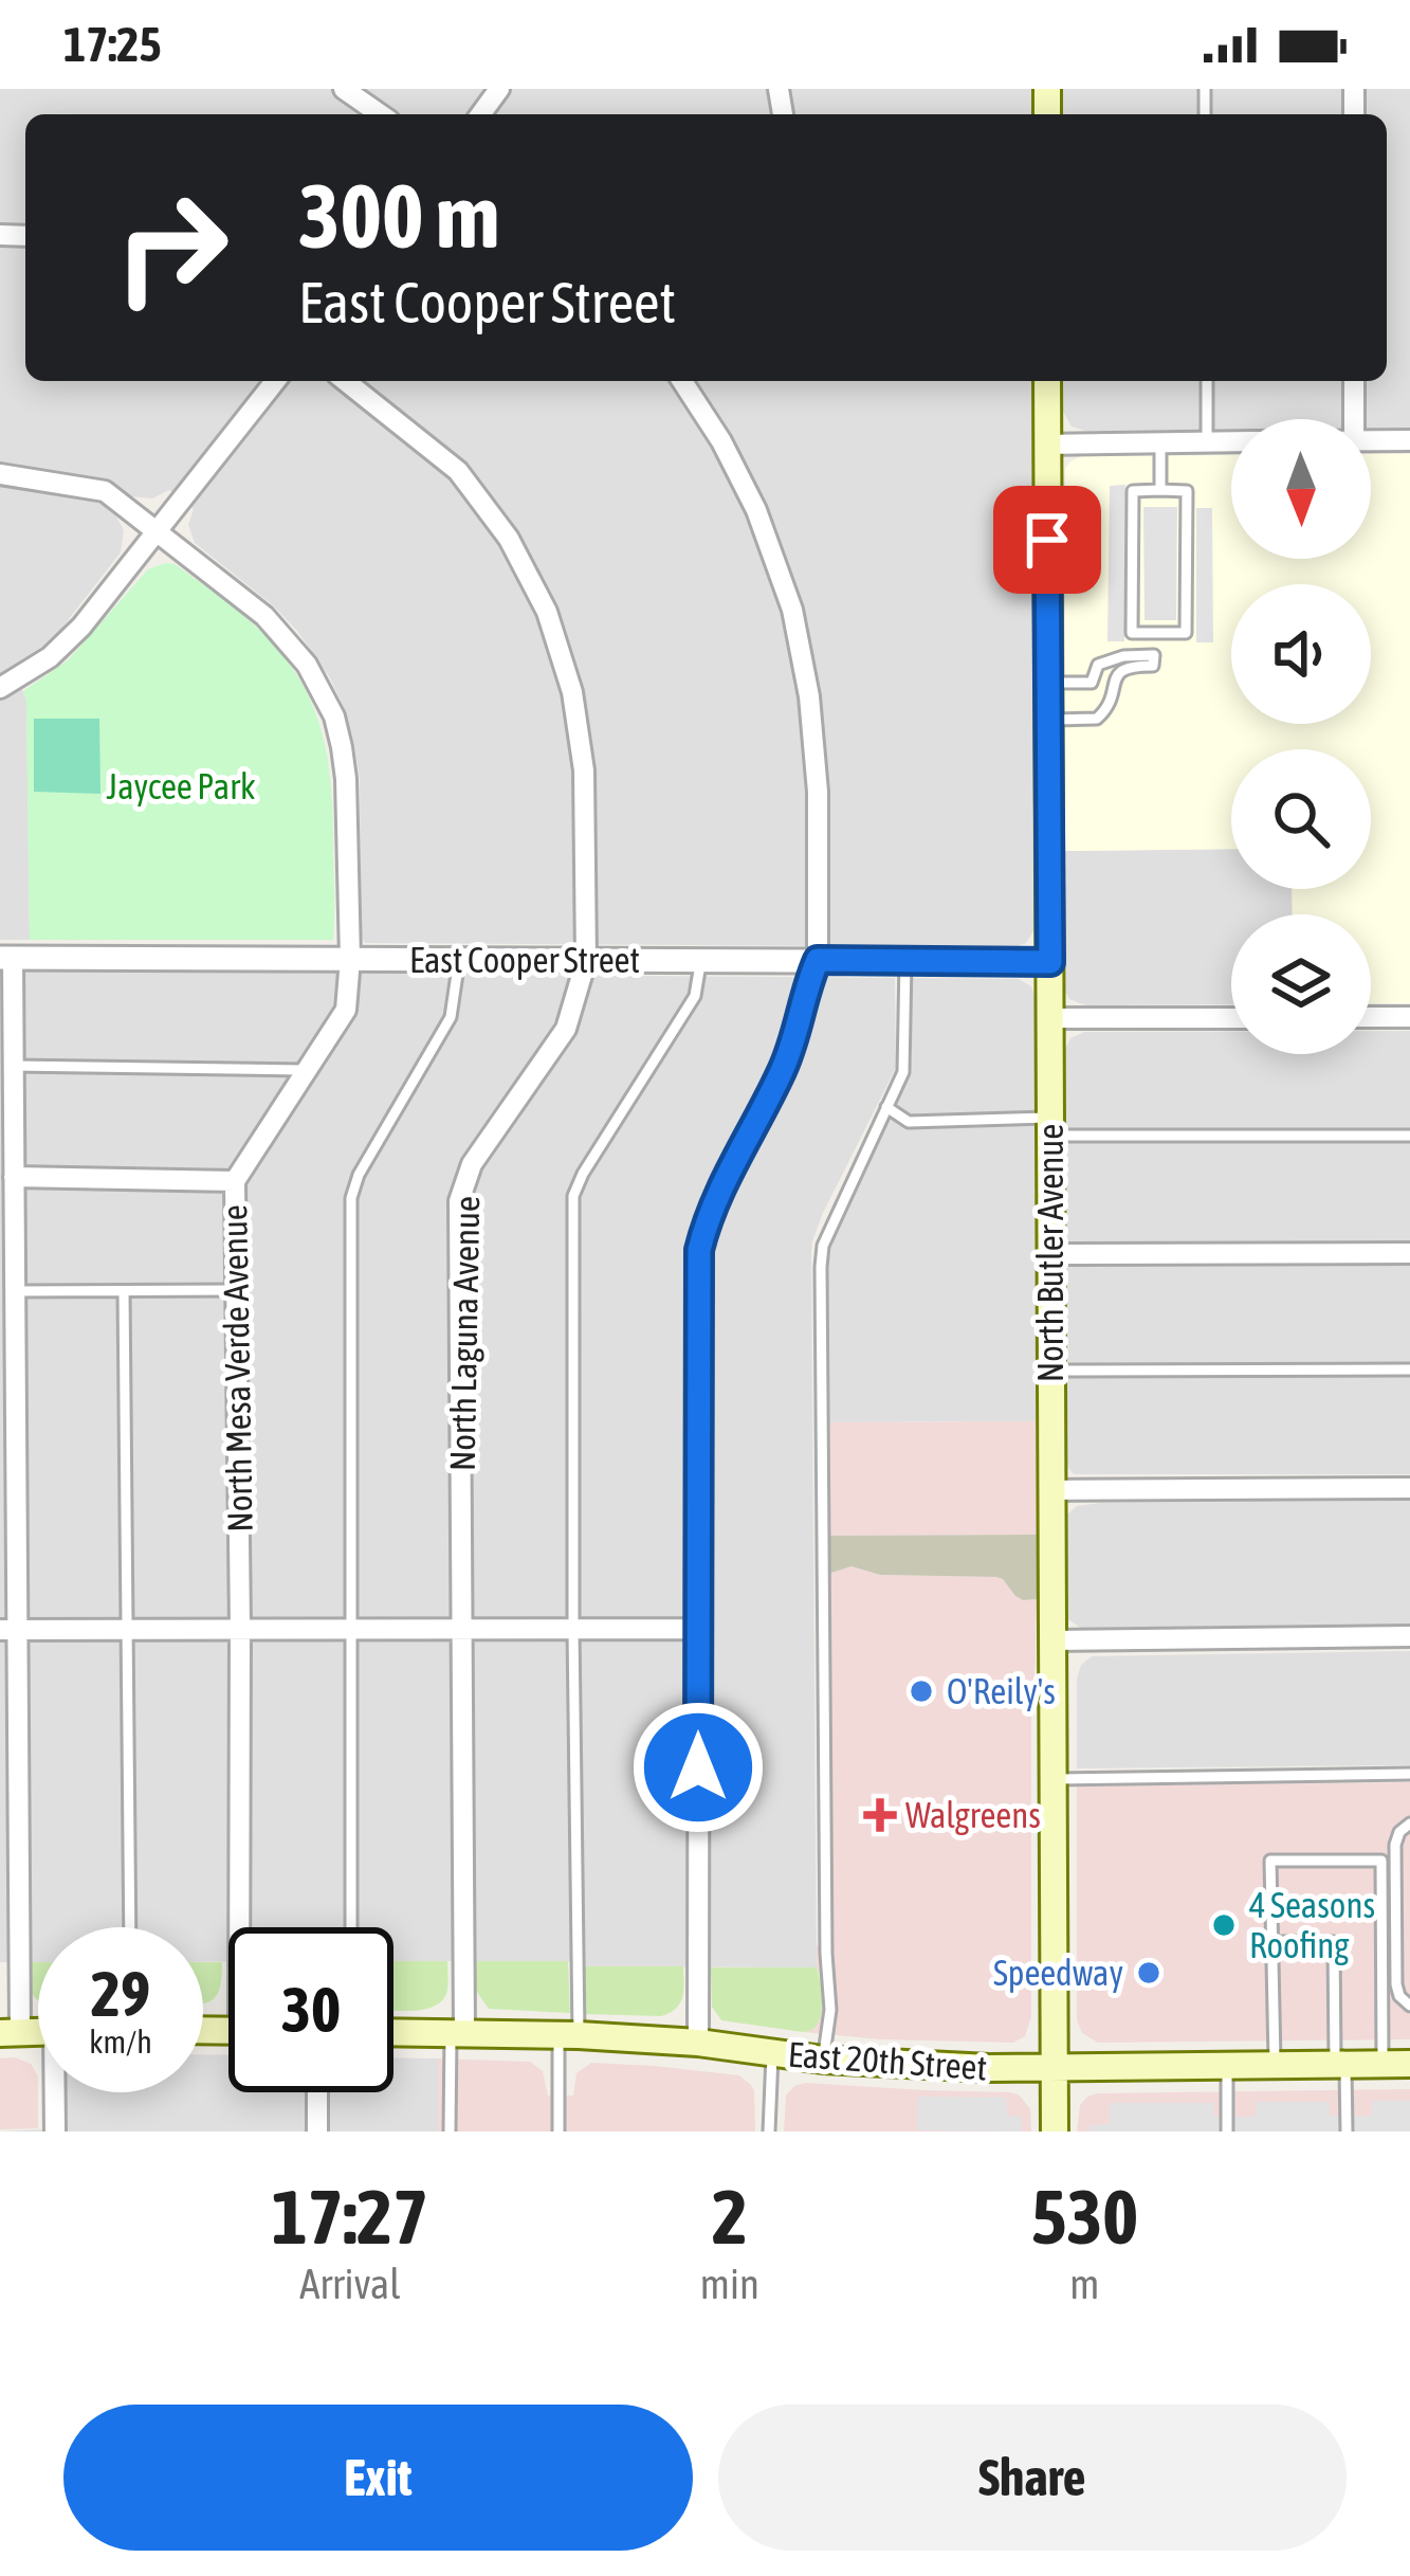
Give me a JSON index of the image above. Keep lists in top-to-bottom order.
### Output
{
  "streets": {
    "main road": ["North Butler Avenue", "East 20th Street"],
    "street": ["East Cooper Street", "North Laguna Avenue", "North Mesa Verde Avenue"]
  },
  "crossings": [
    ["East Cooper Street", "North Butler Avenue"],
    ["East Cooper Street", "North Laguna Avenue"],
    ["East Cooper Street", "North Mesa Verde Avenue"],
    ["North Butler Avenue", "East 20th Street"],
    ["North Laguna Avenue", "East 20th Street"]
  ],
  "parks": ["Jaycee Park"],
  "places": {
    "other": ["O'Reily's", "4 Seasons Roofing", "Speedway"],
    "health": ["Walgreens"]
  },
  "north": "bottom",
  "page": {
    "status": "17:25",
    "turn": ["300 m", "East Cooper Street"],
    "speed": "29 km/h",
    "limit": "30",
    "eta": [
      "17:27",
      "Arrival",
      "2",
      "min",
      "530",
      "m"
    ],
    "buttons": ["Exit", "Share"]
  }
}
